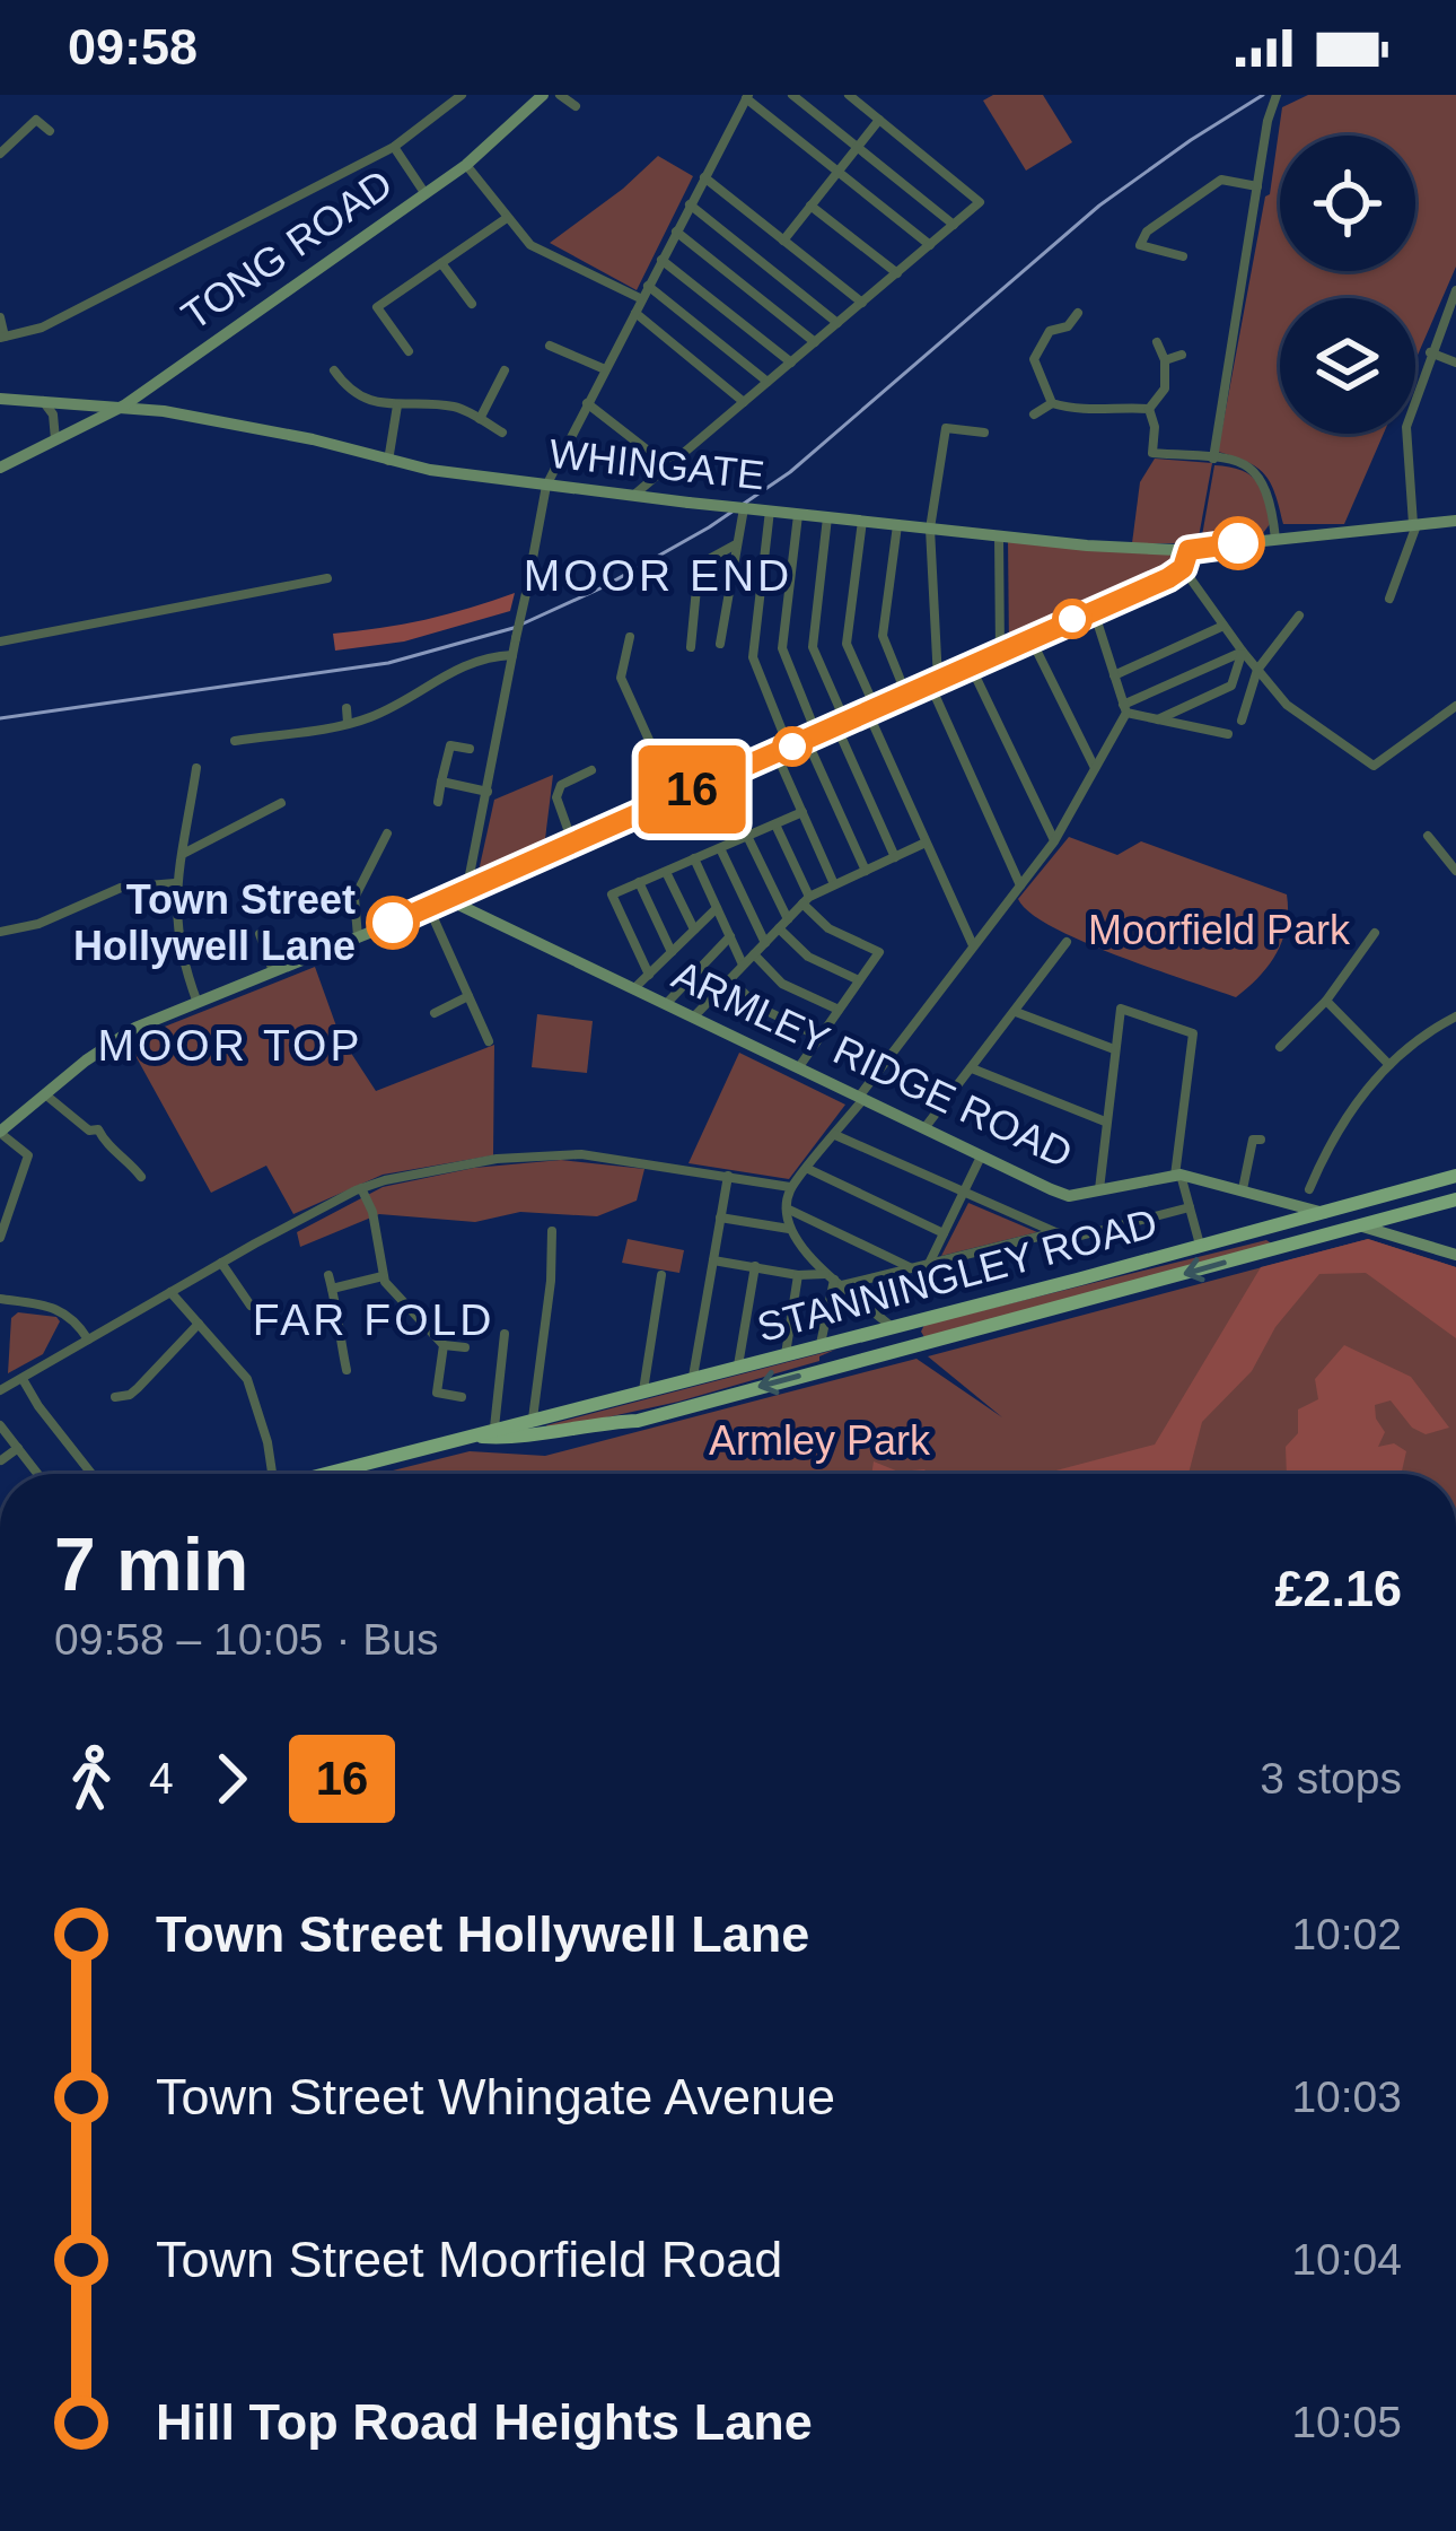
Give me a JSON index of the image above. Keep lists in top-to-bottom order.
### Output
{
  "streets": {
    "main road": ["STANNINGLEY ROAD"],
    "street": ["TONG ROAD", "WHINGATE", "ARMLEY RIDGE ROAD"]
  },
  "crossings": [
    ["TONG ROAD", "WHINGATE"],
    ["ARMLEY RIDGE ROAD", "STANNINGLEY ROAD"]
  ],
  "districts": ["MOOR END", "MOOR TOP", "FAR FOLD"],
  "parks": ["Moorfield Park", "Armley Park"],
  "places": ["Town Street Hollywell Lane"],
  "lines": ["bus line 16"],
  "page": {
    "status": "09:58",
    "on_map": "16",
    "heading": ["7 min", "09:58 – 10:05 · Bus", "£2.16"],
    "legs": ["4", "16", "3 stops"],
    "list": [
      {
        "name": "Town Street Hollywell Lane",
        "value": "10:02"
      },
      {
        "name": "Town Street Whingate Avenue",
        "value": "10:03"
      },
      {
        "name": "Town Street Moorfield Road",
        "value": "10:04"
      },
      {
        "name": "Hill Top Road Heights Lane",
        "value": "10:05"
      }
    ]
  }
}
